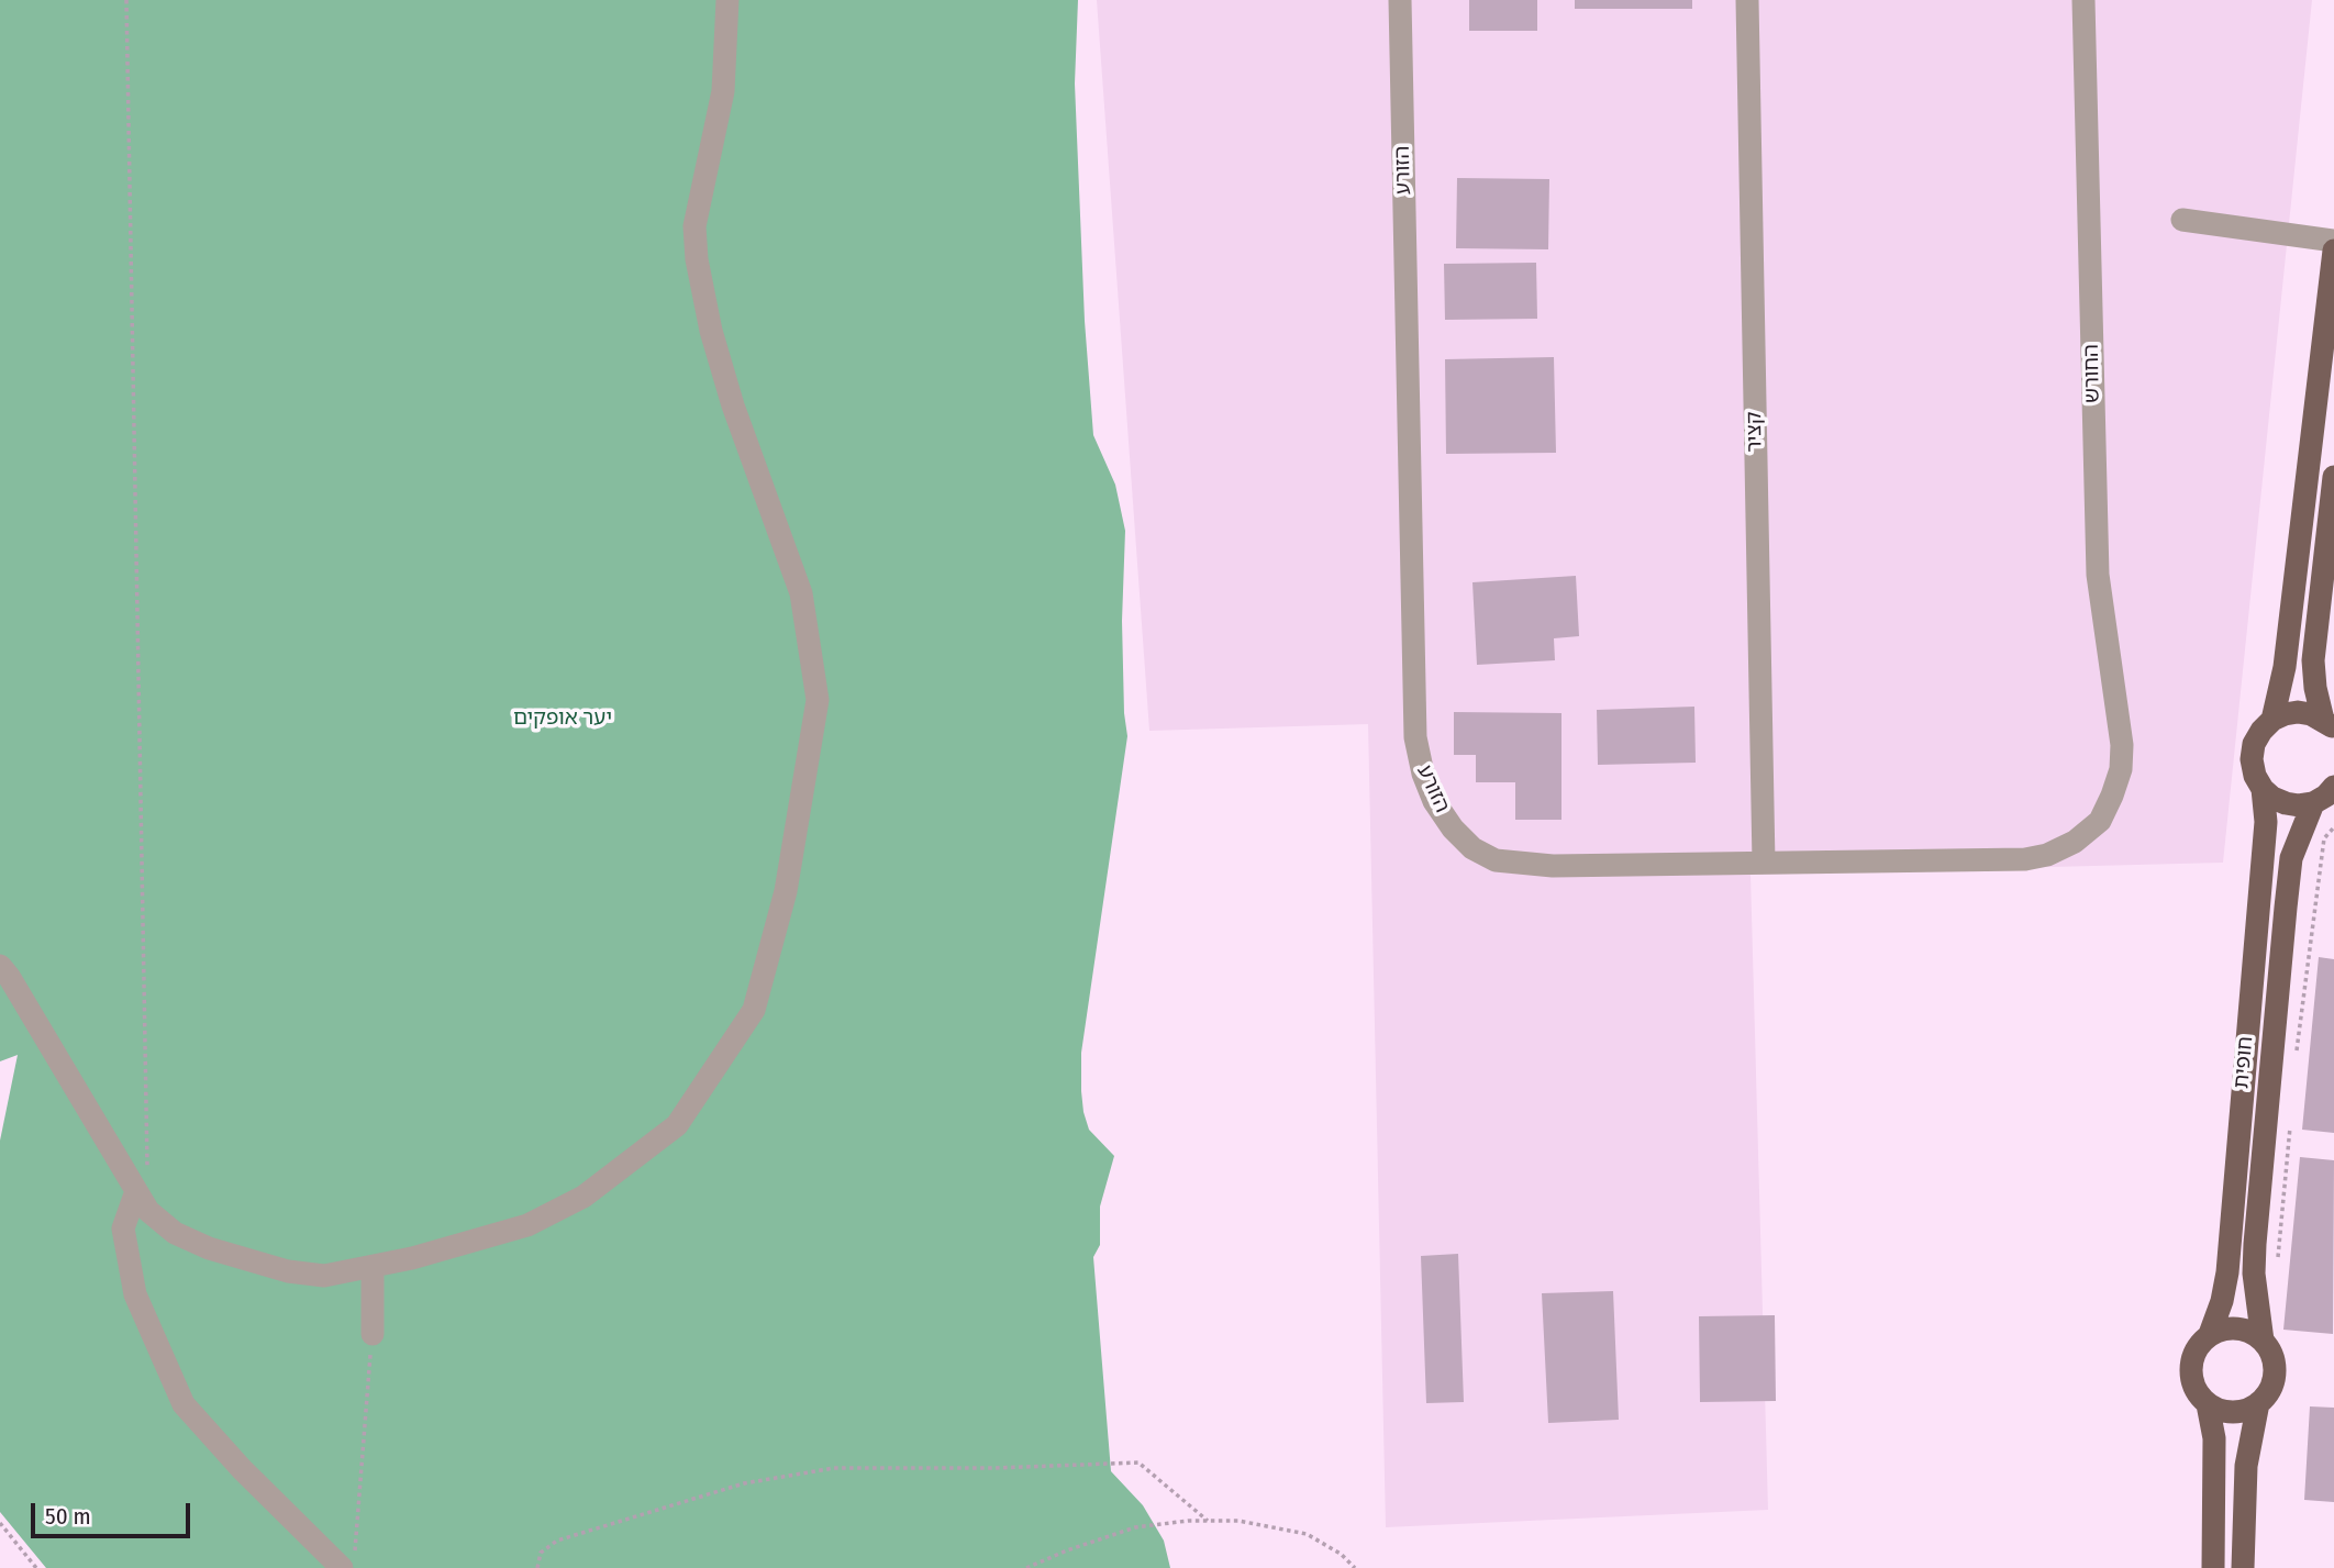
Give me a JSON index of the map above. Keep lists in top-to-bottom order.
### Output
{
  "streets": {
    "main road": ["חופית"],
    "street": ["הזורע", "החורש", "קציר"]
  },
  "crossings": [
    ["הזורע", "החורש"],
    ["הזורע", "קציר"]
  ],
  "parks": ["יער אופקים"],
  "scale_bar": "50 m"
}
